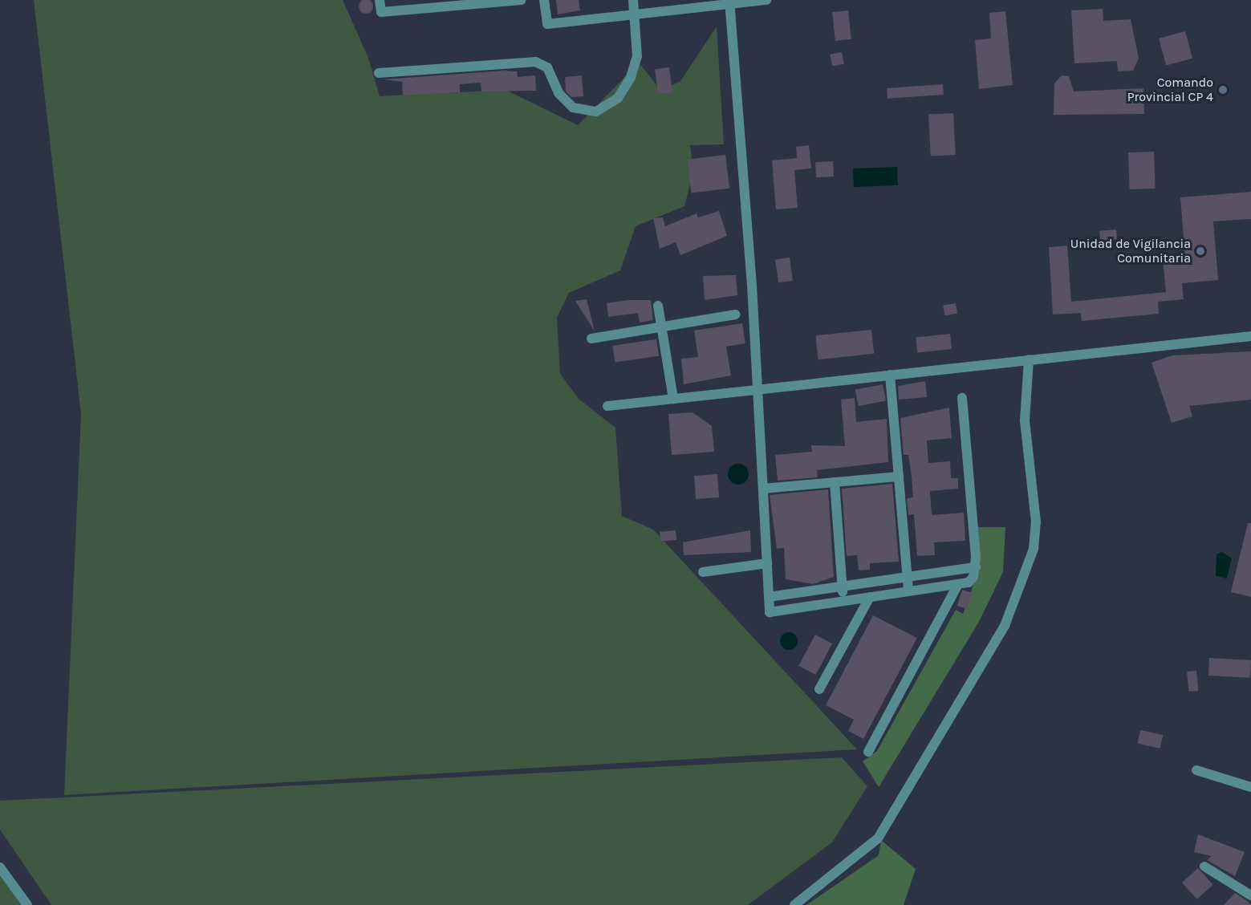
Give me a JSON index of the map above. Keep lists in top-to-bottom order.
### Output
{
  "places": ["Comando Provincial CP 4", "Unidad de Vigilancia Comunitaria"]
}
